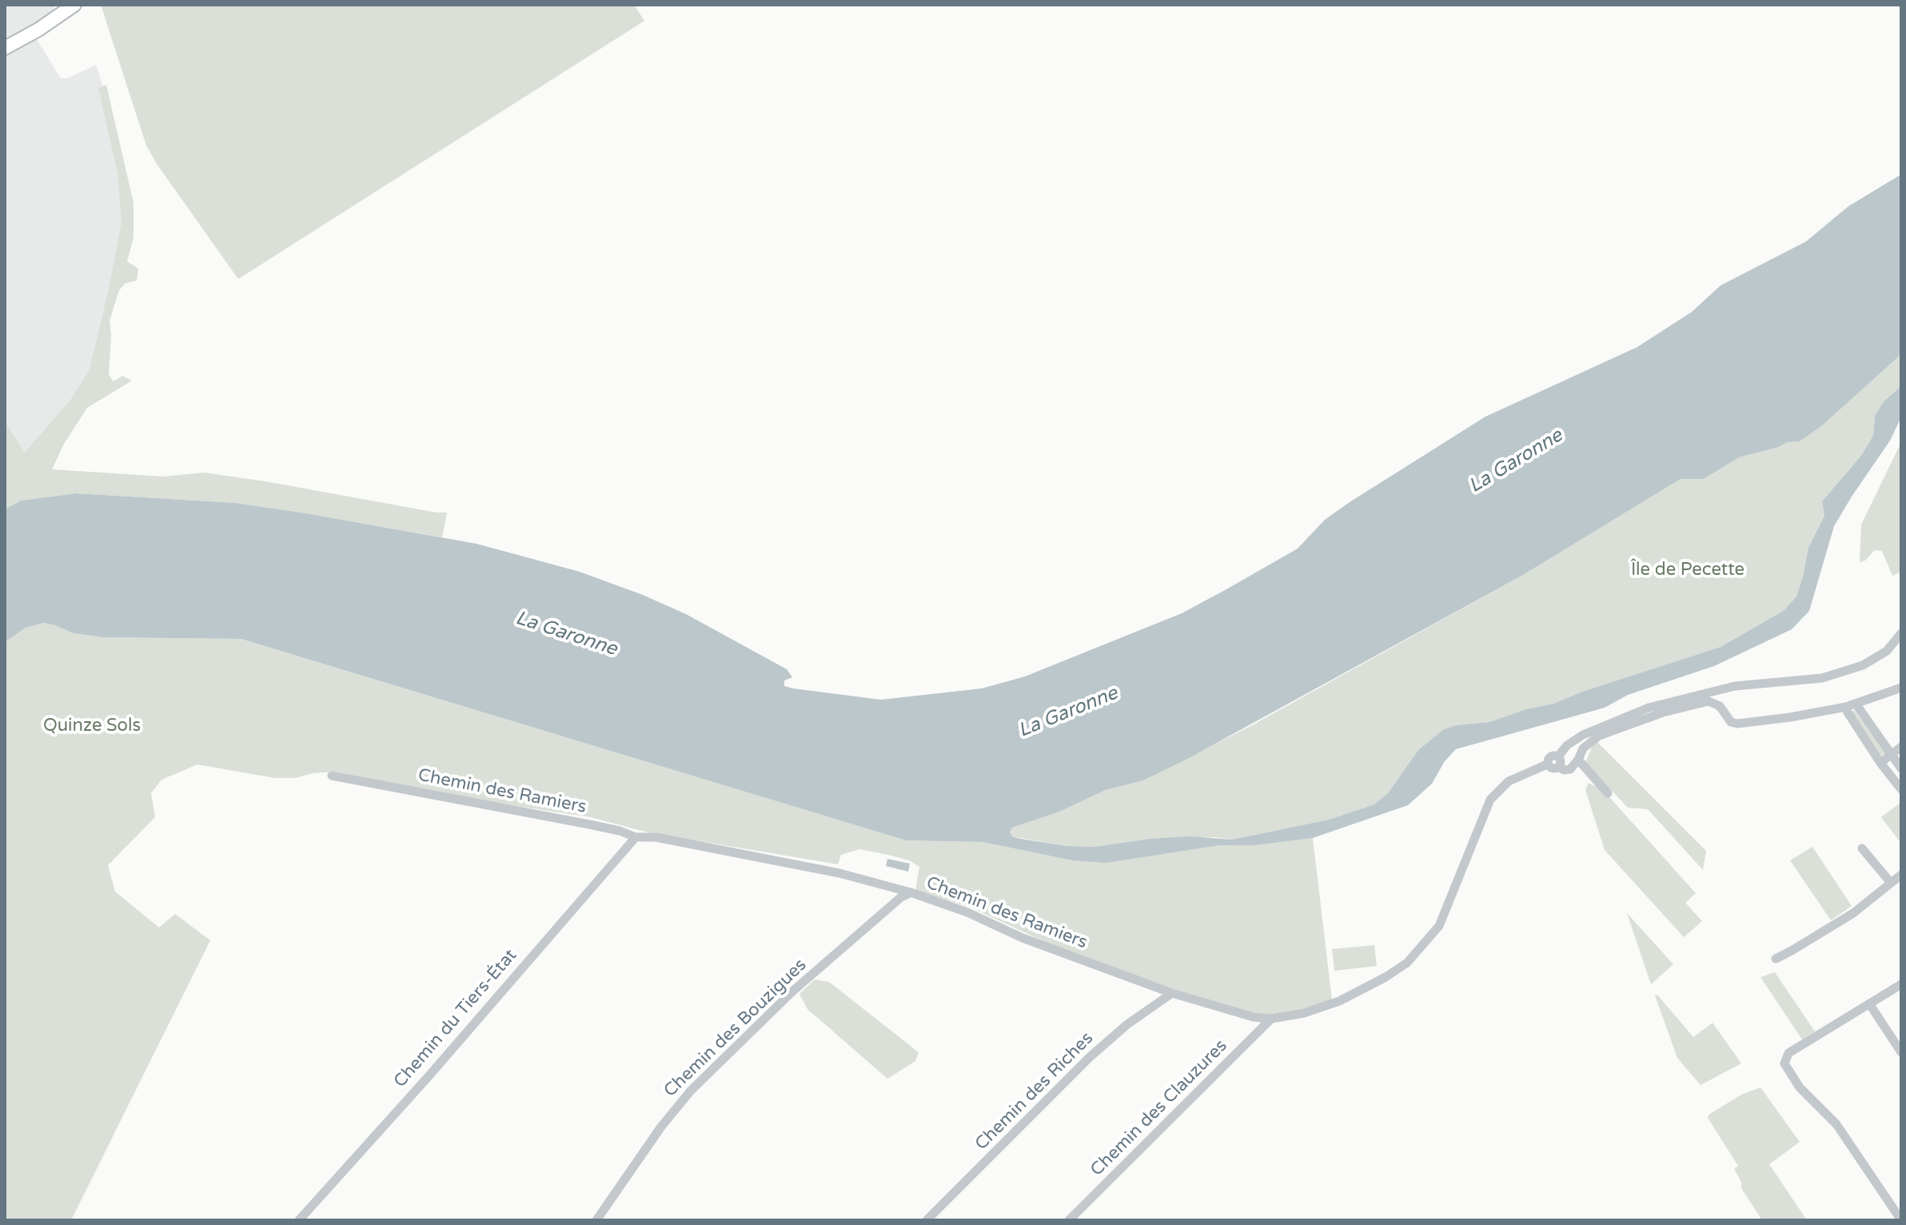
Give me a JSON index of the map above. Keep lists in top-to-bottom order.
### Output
{
  "streets": {
    "street": [
      "Chemin des Ramiers",
      "Chemin du Tiers-État",
      "Chemin des Bouzigues",
      "Chemin des Riches",
      "Chemin des Clauzures"
    ]
  },
  "crossings": [
    ["Chemin des Ramiers", "Chemin du Tiers-État"],
    ["Chemin des Ramiers", "Chemin des Bouzigues"],
    ["Chemin des Ramiers", "Chemin des Riches"],
    ["Chemin des Ramiers", "Chemin des Clauzures"]
  ],
  "water": ["La Garonne"],
  "parks": ["Île de Pecette", "Quinze Sols"]
}
